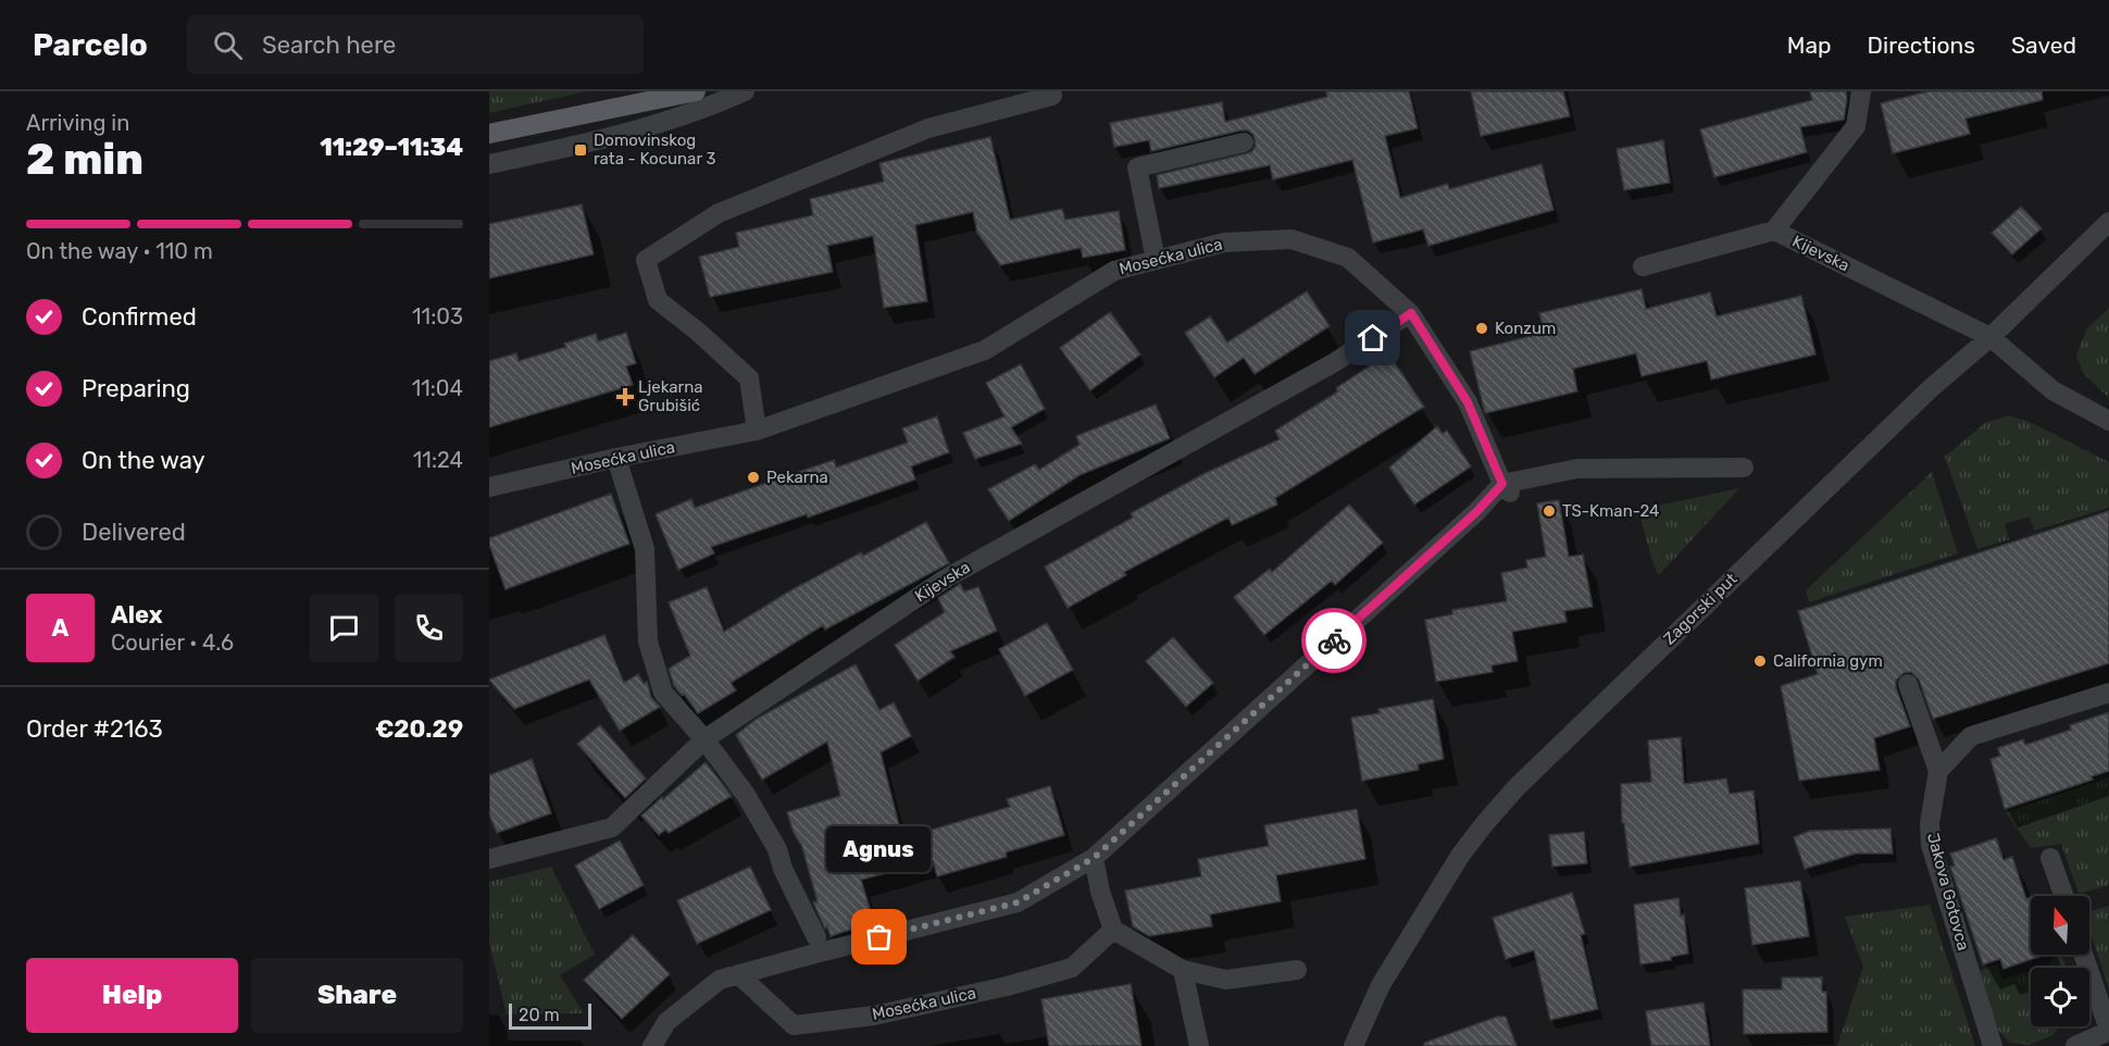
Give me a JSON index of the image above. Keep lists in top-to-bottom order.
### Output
{
  "streets": {
    "street": [
      "Kijevska",
      "Mosećka ulica",
      "Zagorski put",
      "Jakova Gotovca"
    ]
  },
  "crossings": [
    ["Kijevska", "Mosećka ulica"],
    ["Kijevska", "Zagorski put"]
  ],
  "places": {
    "transit": ["Domovinskog rata - Kocunar 3"],
    "other": [
      "Konzum",
      "Pekarna",
      "TS-Kman-24",
      "California gym",
      "Agnus"
    ],
    "health": ["Ljekarna Grubišić"]
  },
  "scale_bar": "20 m",
  "north": "top",
  "page": {
    "header": "Parcelo",
    "search": "Search here",
    "nav": ["Map", "Directions", "Saved"],
    "heading": ["2 min", "Arriving in", "11:29–11:34"],
    "panel": [
      "Alex",
      "Courier · 4.6",
      "Order #2163",
      "€20.29"
    ],
    "bar": "On the way · 110 m",
    "list": [
      ["Confirmed", "11:03"],
      ["Preparing", "11:04"],
      ["On the way", "11:24"],
      "Delivered"
    ],
    "round": "A",
    "bubble": "Agnus",
    "buttons": ["Help", "Share"],
    "scale": "20 m"
  }
}
